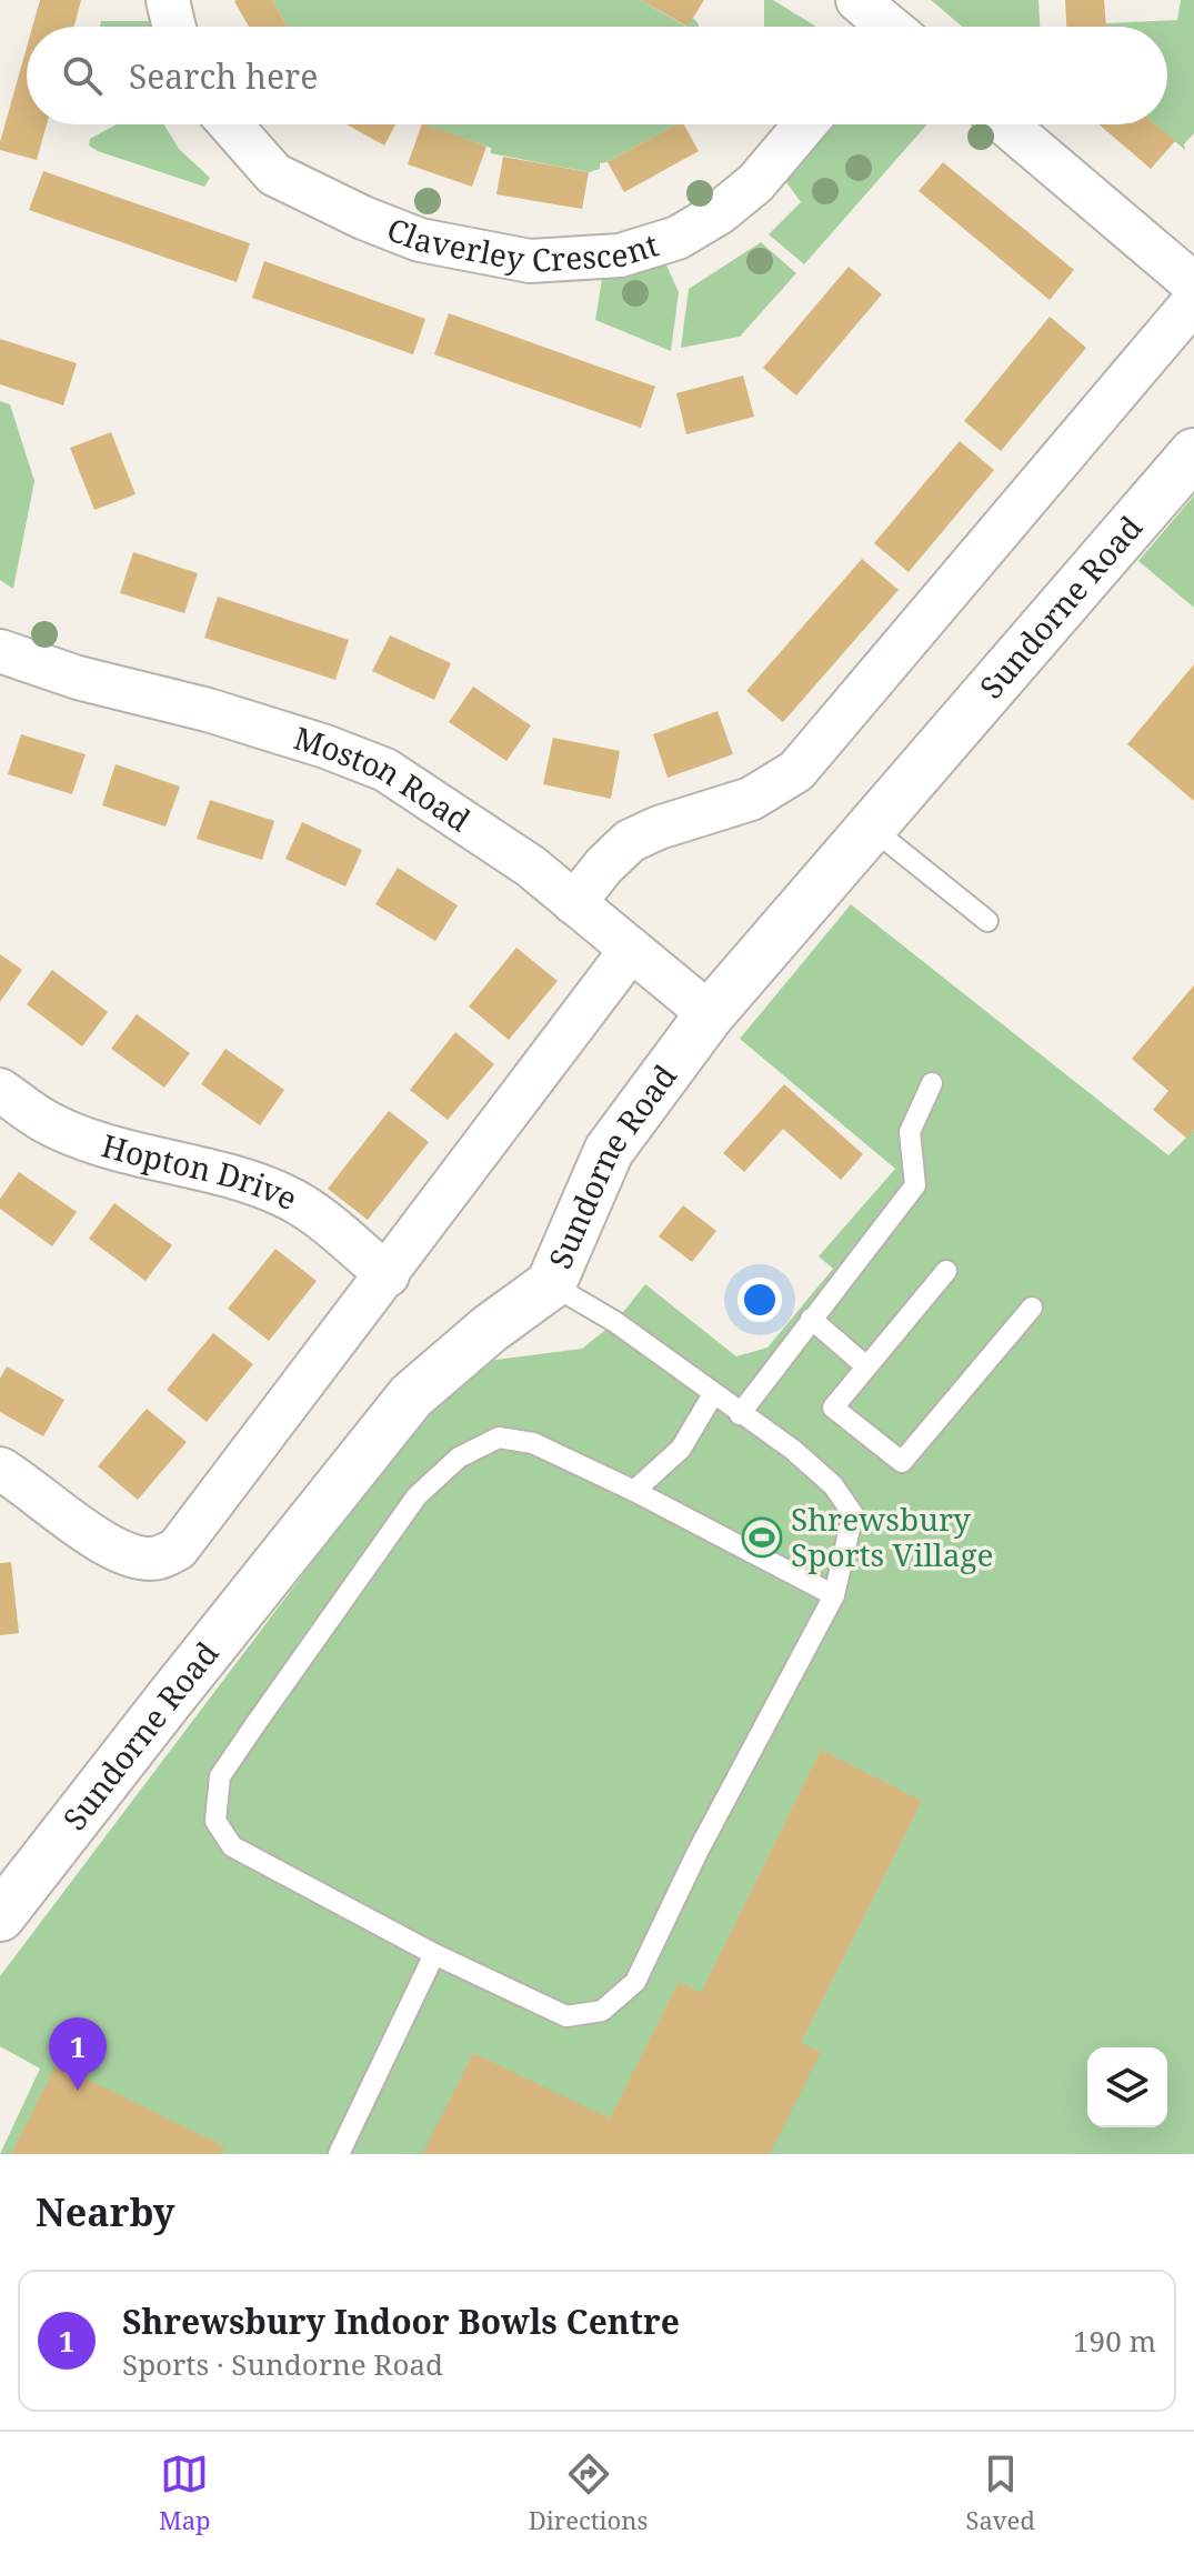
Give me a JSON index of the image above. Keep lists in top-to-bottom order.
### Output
{
  "streets": {
    "main road": ["Sundorne Road"],
    "street": ["Claverley Crescent", "Moston Road", "Hopton Drive"]
  },
  "crossings": [
    ["Sundorne Road", "Moston Road"]
  ],
  "places": {
    "sports": ["Shrewsbury Sports Village"]
  },
  "page": {
    "search": "Search here",
    "pins": "1",
    "heading": "Nearby",
    "list": [
      {
        "mark": "1",
        "name": "Shrewsbury Indoor Bowls Centre",
        "note": "Sports · Sundorne Road",
        "value": "190 m"
      }
    ],
    "nav": ["Map", "Directions", "Saved"]
  }
}
